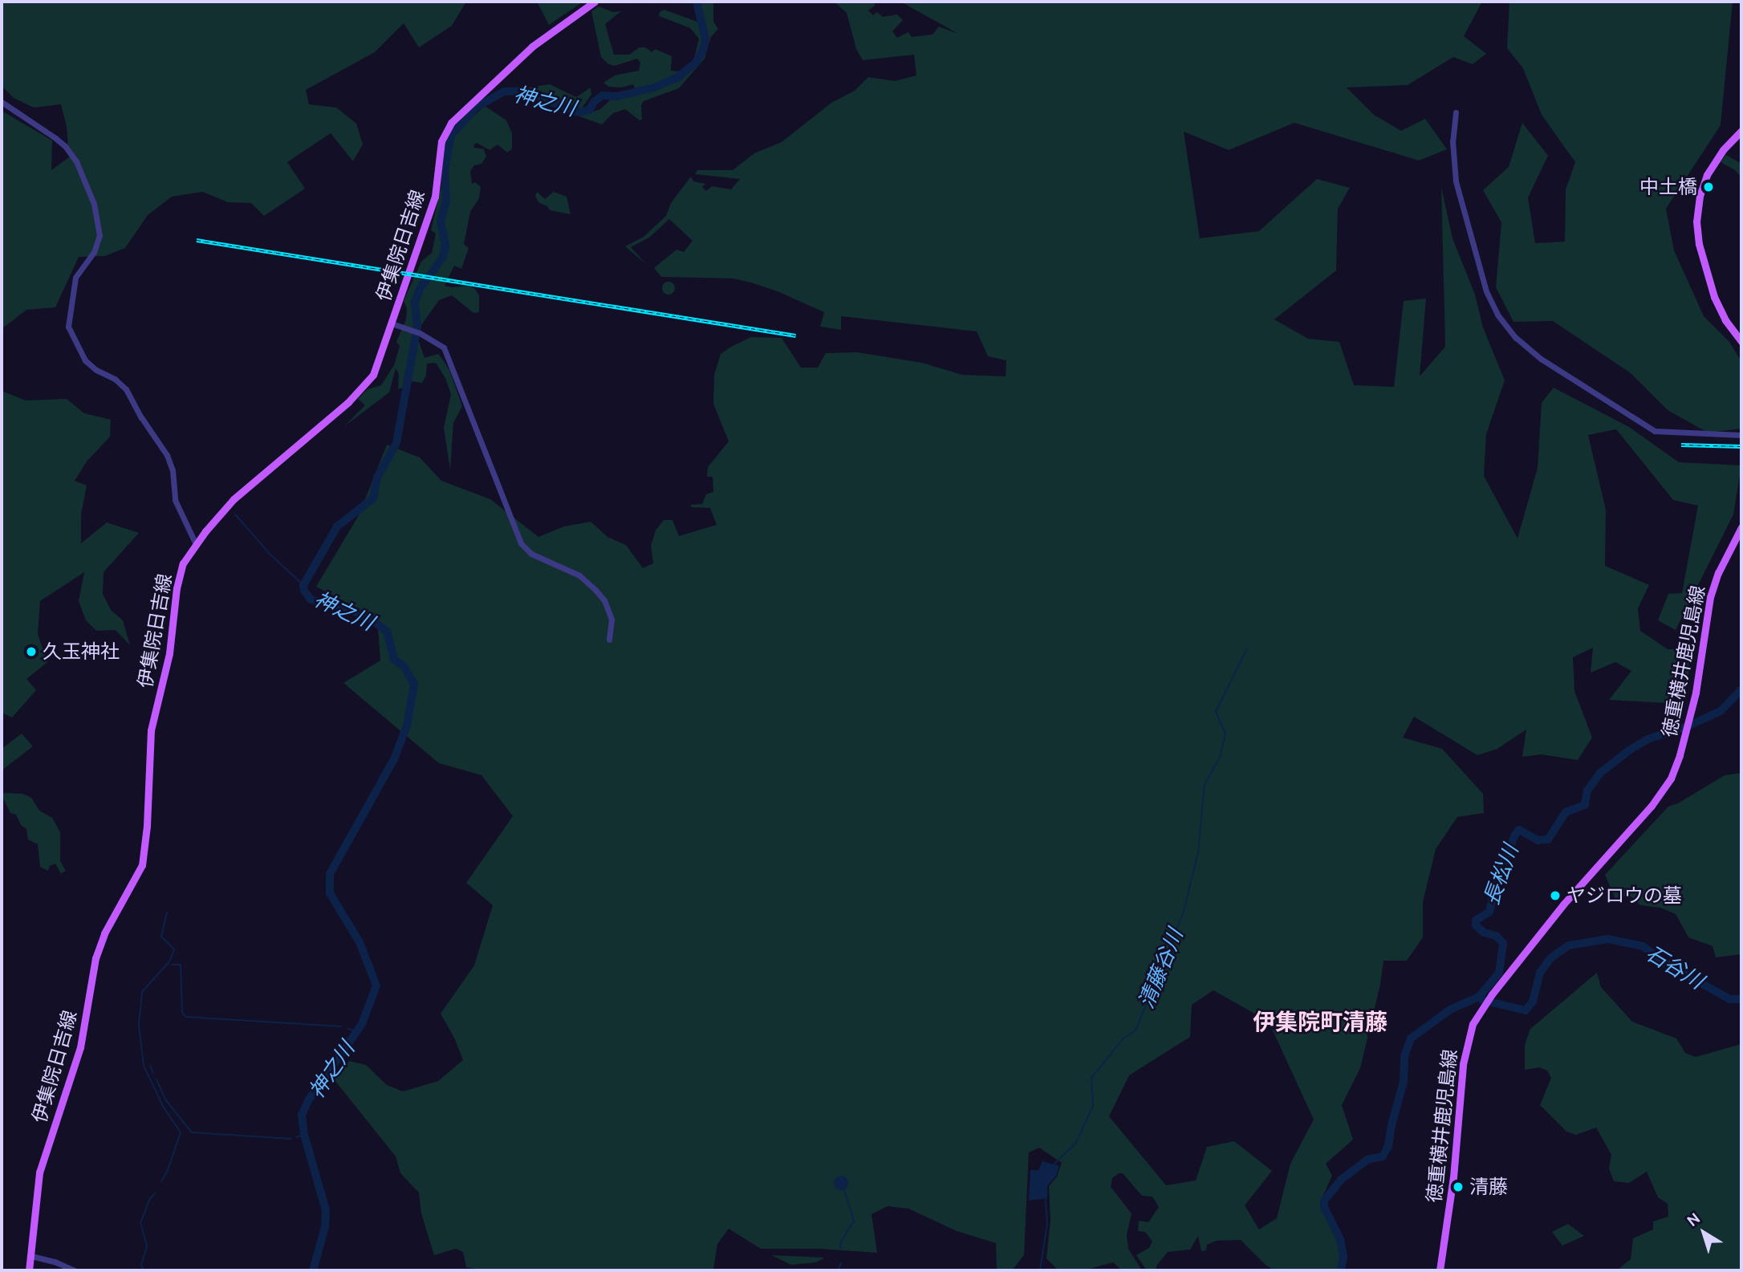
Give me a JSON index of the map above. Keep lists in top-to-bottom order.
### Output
{
  "streets": {
    "main road": ["伊集院日吉線", "徳重横井鹿児島線"]
  },
  "districts": ["伊集院町清藤"],
  "water": [
    "神之川",
    "長松川",
    "石谷川",
    "清藤谷川"
  ],
  "places": [
    "中土橋",
    "久玉神社",
    "ヤジロウの墓",
    "清藤"
  ],
  "north": "top left"
}
